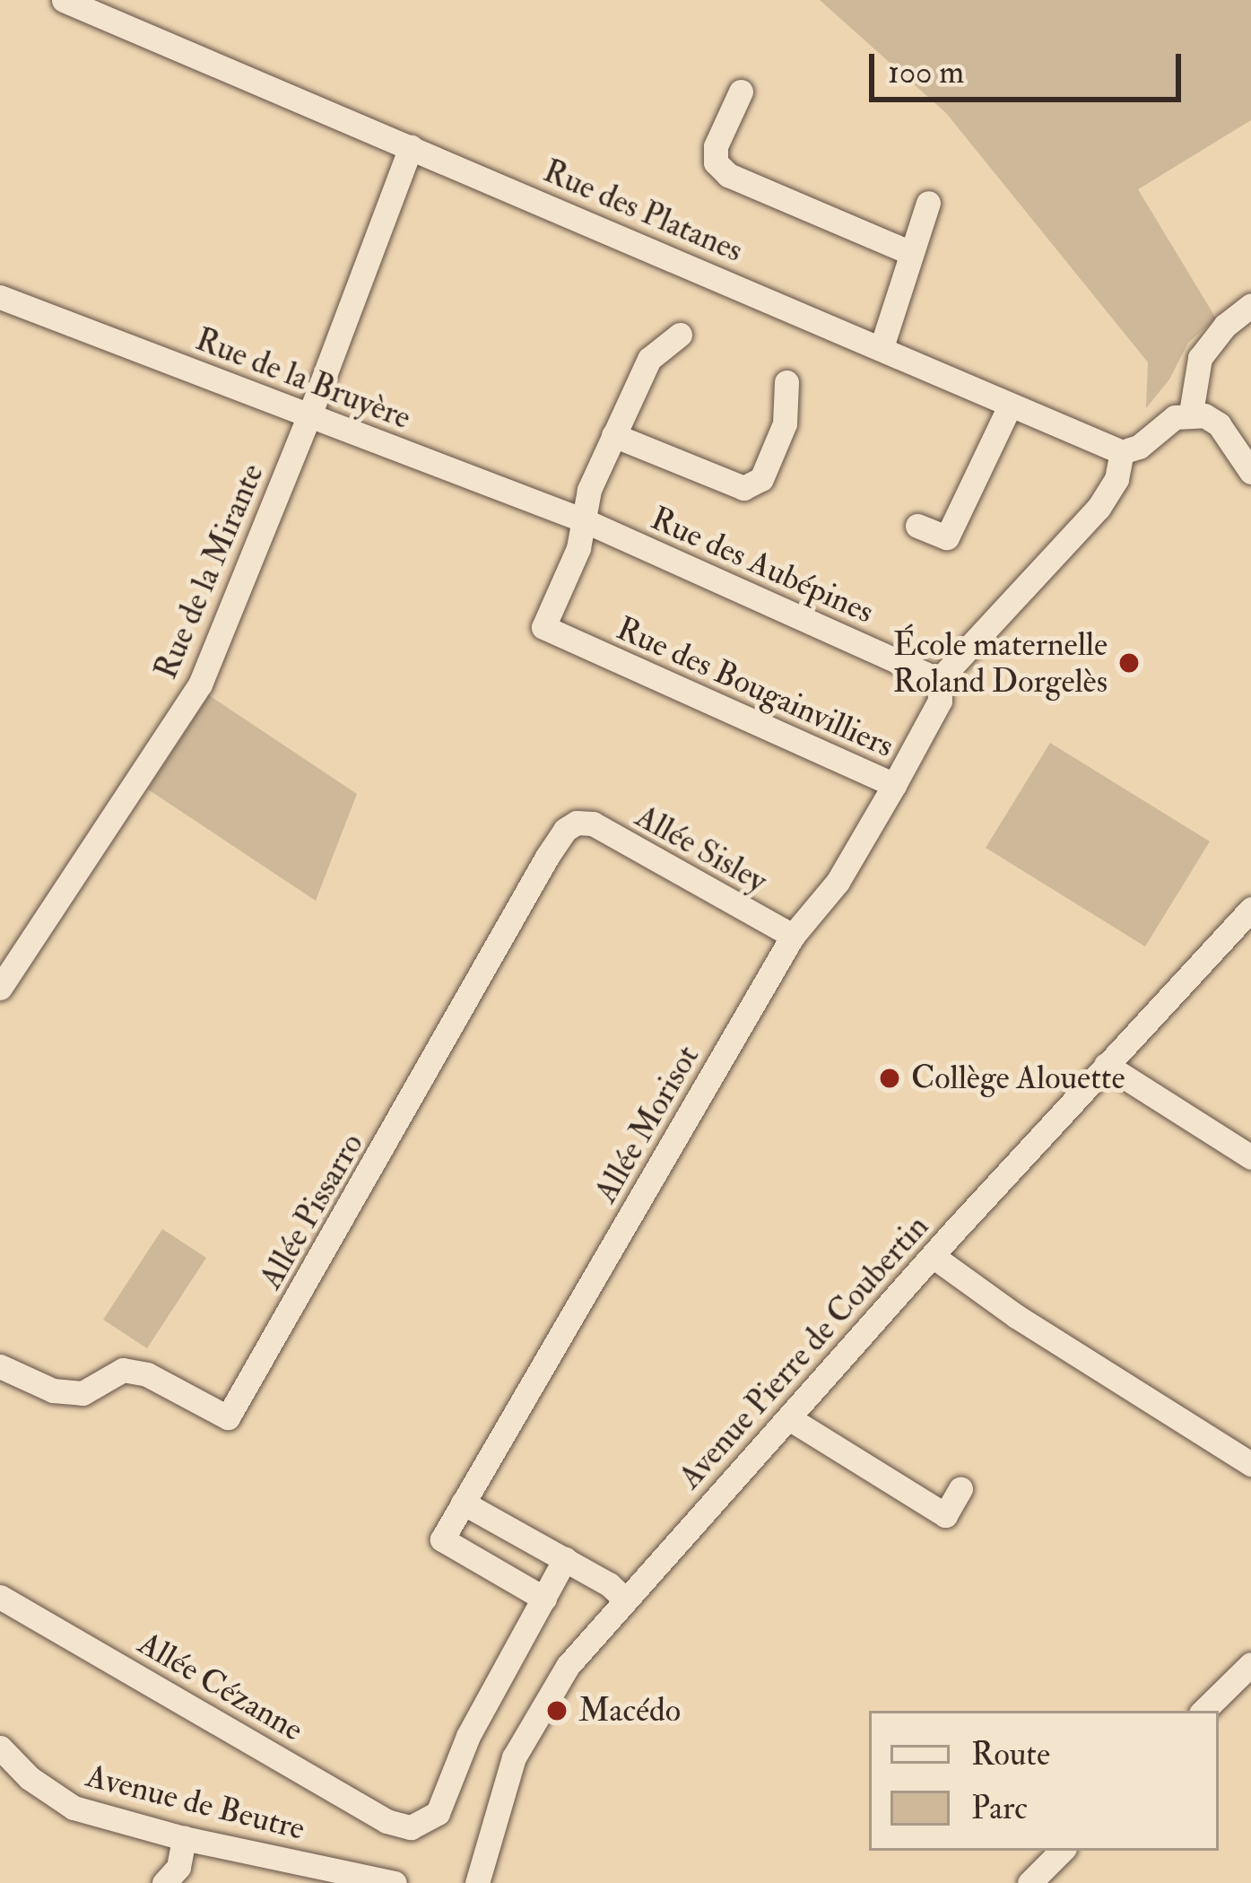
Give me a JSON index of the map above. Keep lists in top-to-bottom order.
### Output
{
  "streets": {
    "street": [
      "Rue des Platanes",
      "Rue de la Bruyère",
      "Rue des Aubépines",
      "Rue de la Mirante",
      "Rue des Bougainvilliers",
      "Allée Sisley",
      "Allée Morisot",
      "Allée Pissarro",
      "Avenue Pierre de Coubertin",
      "Allée Cézanne",
      "Avenue de Beutre"
    ]
  },
  "crossings": [
    ["Rue des Platanes", "Rue de la Mirante"],
    ["Rue de la Bruyère", "Rue des Aubépines"],
    ["Rue de la Bruyère", "Rue de la Mirante"],
    ["Rue de la Bruyère", "Rue des Bougainvilliers"],
    ["Rue des Aubépines", "Rue des Bougainvilliers"],
    ["Rue des Bougainvilliers", "Allée Morisot"],
    ["Allée Sisley", "Allée Morisot"],
    ["Allée Sisley", "Allée Pissarro"],
    ["Allée Morisot", "Allée Cézanne"]
  ],
  "places": ["École maternelle Roland Dorgelès", "Collège Alouette", "Macédo"],
  "legend": ["Route", "Parc"],
  "scale_bar": "100 m"
}
